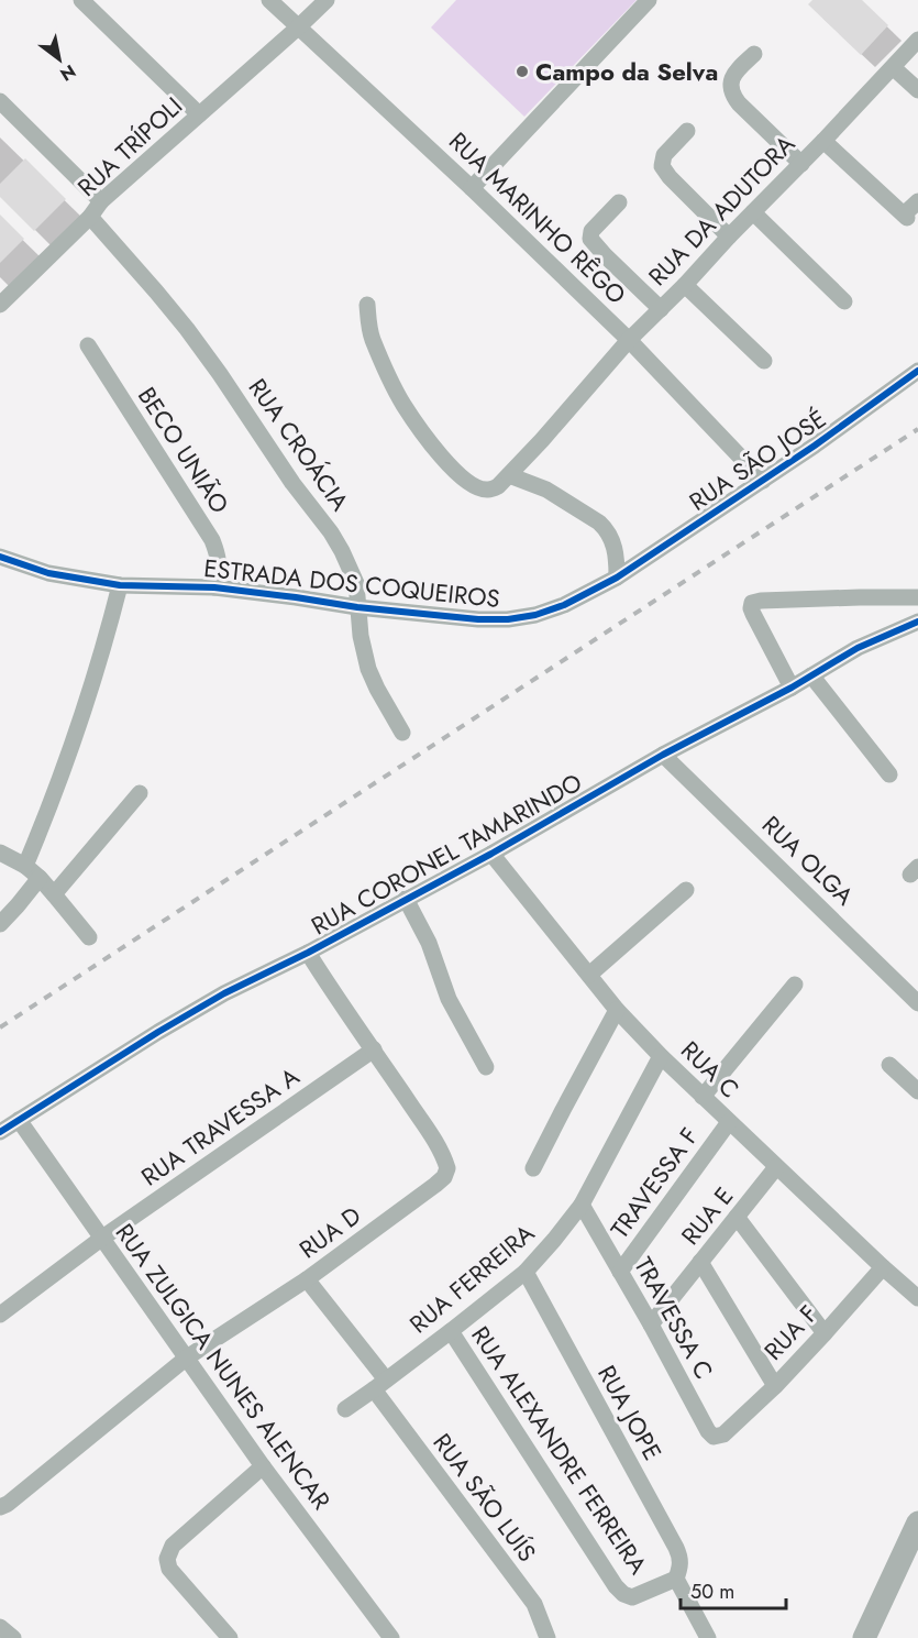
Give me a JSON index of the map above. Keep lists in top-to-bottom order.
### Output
{
  "streets": {
    "street": [
      "RUA TRÍPOLI",
      "RUA DA ADUTORA",
      "RUA MARINHO RÊGO",
      "RUA CROÁCIA",
      "BECO UNIÃO",
      "RUA SÃO JOSÉ",
      "ESTRADA DOS COQUEIROS",
      "RUA CORONEL TAMARINDO",
      "RUA OLGA",
      "RUA C",
      "RUA TRAVESSA A",
      "TRAVESSA F",
      "RUA E",
      "RUA D",
      "RUA FERREIRA",
      "TRAVESSA C",
      "RUA F",
      "RUA ZULGICA NUNES ALENCAR",
      "RUA JOPE",
      "RUA ALEXANDRE FERREIRA",
      "RUA SÃO LUÍS"
    ]
  },
  "crossings": [
    ["RUA TRÍPOLI", "RUA MARINHO RÊGO"],
    ["RUA TRÍPOLI", "RUA CROÁCIA"],
    ["RUA DA ADUTORA", "RUA MARINHO RÊGO"],
    ["RUA MARINHO RÊGO", "RUA SÃO JOSÉ"],
    ["RUA CROÁCIA", "ESTRADA DOS COQUEIROS"],
    ["BECO UNIÃO", "ESTRADA DOS COQUEIROS"],
    ["RUA SÃO JOSÉ", "ESTRADA DOS COQUEIROS"],
    ["RUA CORONEL TAMARINDO", "RUA OLGA"],
    ["RUA CORONEL TAMARINDO", "RUA C"],
    ["RUA CORONEL TAMARINDO", "RUA D"],
    ["RUA CORONEL TAMARINDO", "RUA ZULGICA NUNES ALENCAR"],
    ["RUA C", "TRAVESSA F"],
    ["RUA C", "RUA E"],
    ["RUA C", "RUA FERREIRA"],
    ["RUA C", "RUA F"],
    ["RUA TRAVESSA A", "RUA D"],
    ["RUA TRAVESSA A", "RUA ZULGICA NUNES ALENCAR"],
    ["TRAVESSA F", "TRAVESSA C"],
    ["RUA E", "TRAVESSA C"],
    ["RUA D", "RUA ZULGICA NUNES ALENCAR"],
    ["RUA D", "RUA SÃO LUÍS"],
    ["RUA FERREIRA", "TRAVESSA C"],
    ["RUA FERREIRA", "RUA JOPE"],
    ["RUA FERREIRA", "RUA ALEXANDRE FERREIRA"],
    ["RUA FERREIRA", "RUA SÃO LUÍS"],
    ["TRAVESSA C", "RUA F"],
    ["RUA JOPE", "RUA ALEXANDRE FERREIRA"]
  ],
  "places": ["Campo da Selva"],
  "scale_bar": "50 m",
  "north": "bottom right"
}
